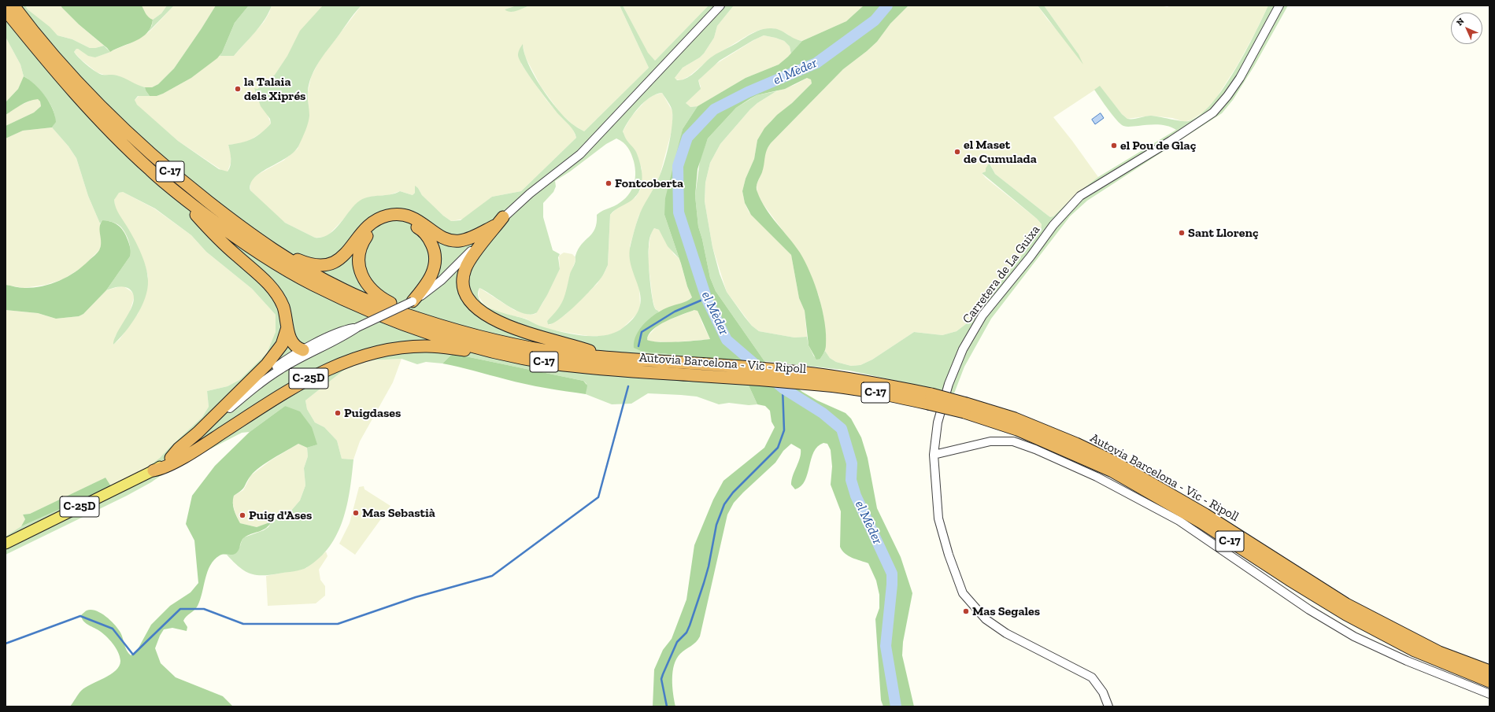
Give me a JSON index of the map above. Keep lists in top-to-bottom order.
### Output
{
  "streets": {
    "highway": ["C-17", "Autovia Barcelona - Vic - Ripoll", "C-25D"],
    "street": ["Carretera de La Guixa"]
  },
  "crossings": [
    ["Autovia Barcelona - Vic - Ripoll", "C-25D"]
  ],
  "water": ["el Mèder"],
  "places": [
    "la Talaia dels Xiprés",
    "el Pou de Glaç",
    "el Maset de Cumulada",
    "Fontcoberta",
    "Sant Llorenç",
    "Puigdases",
    "Mas Sebastià",
    "Puig d'Ases",
    "Mas Segales"
  ],
  "north": "top left"
}
